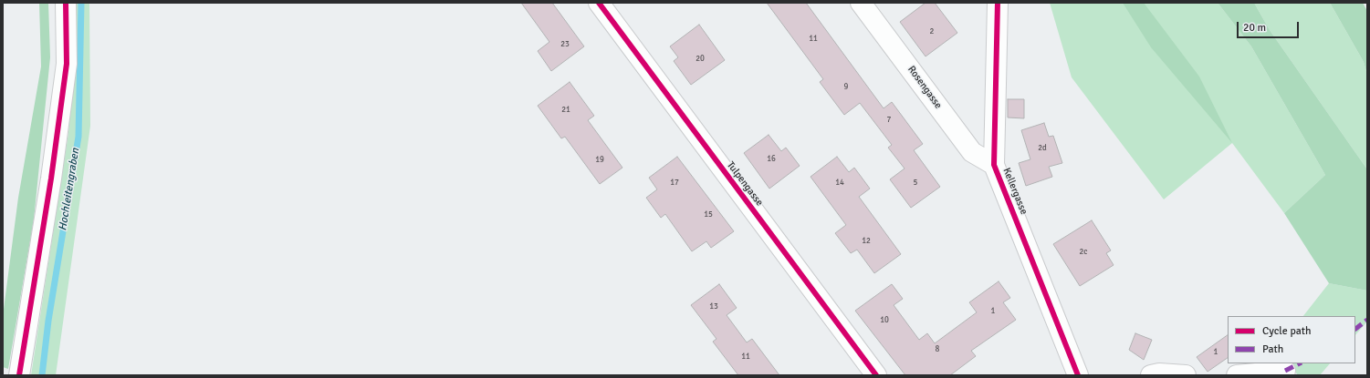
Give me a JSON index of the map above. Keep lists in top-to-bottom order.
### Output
{
  "streets": {
    "street": ["Rosengasse", "Tulpengasse", "Kellergasse"]
  },
  "crossings": [
    ["Rosengasse", "Kellergasse"]
  ],
  "water": ["Hochleitengraben"],
  "house_numbers": [
    "2",
    "11",
    "23",
    "20",
    "9",
    "21",
    "7",
    "2d",
    "16",
    "19",
    "17",
    "14",
    "5",
    "15",
    "12",
    "2c",
    "13",
    "1",
    "10",
    "8",
    "1",
    "11"
  ],
  "legend": ["Cycle path", "Path"],
  "scale_bar": "20 m"
}
